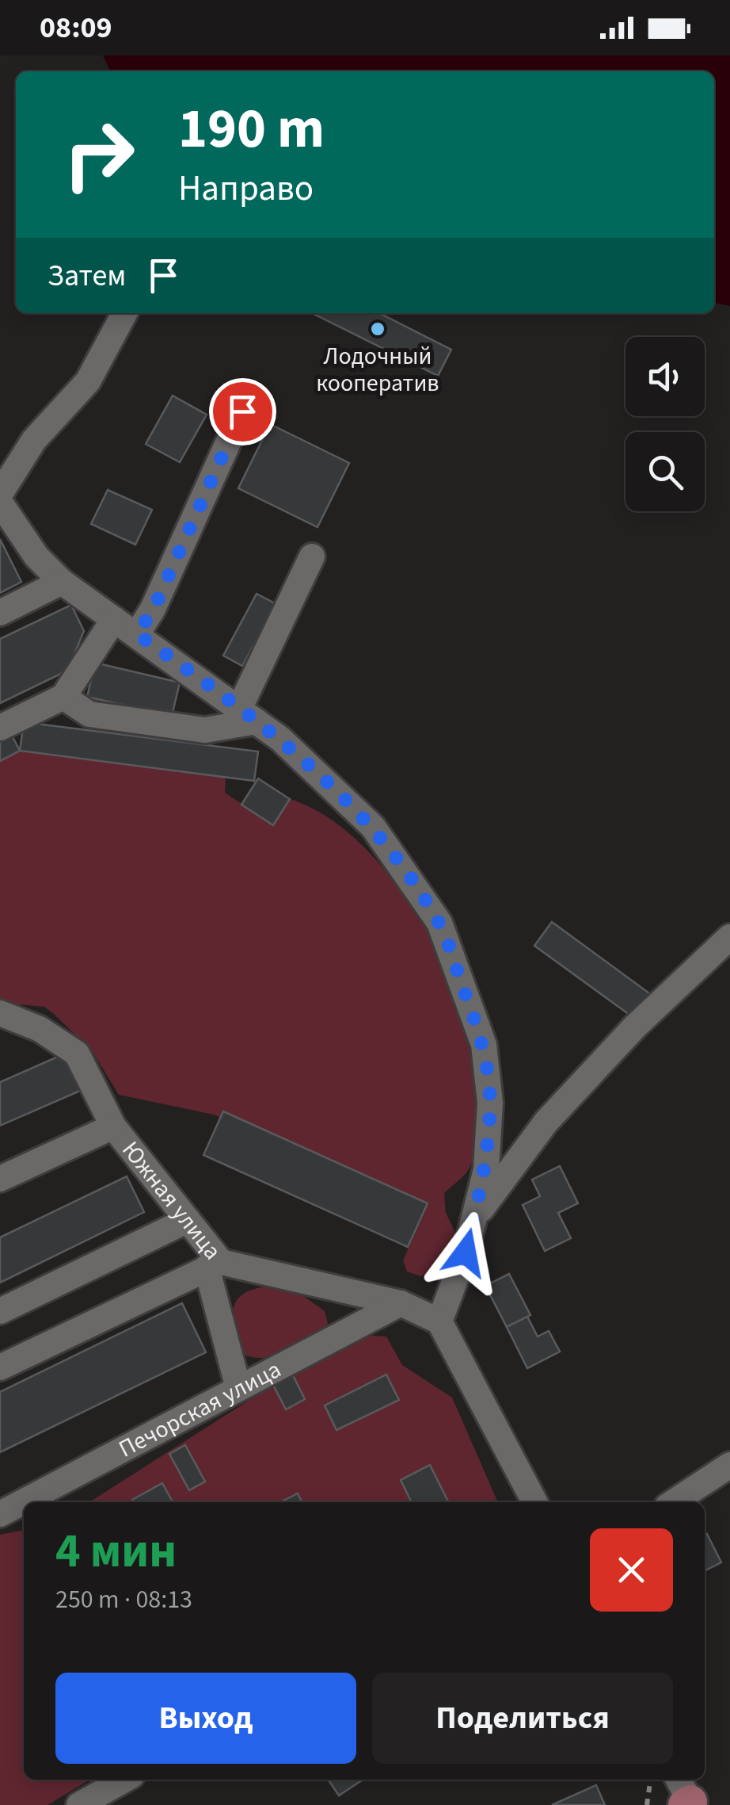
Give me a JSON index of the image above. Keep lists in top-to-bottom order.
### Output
{
  "streets": {
    "street": ["Южная улица", "Печорская улица"]
  },
  "crossings": [
    ["Южная улица", "Печорская улица"]
  ],
  "places": ["Лодочный кооператив"],
  "page": {
    "status": "08:09",
    "turn": ["190 m", "Направо"],
    "then": "Затем",
    "heading": ["4 мин", "250 m · 08:13"],
    "buttons": ["Выход", "Поделиться"]
  }
}
